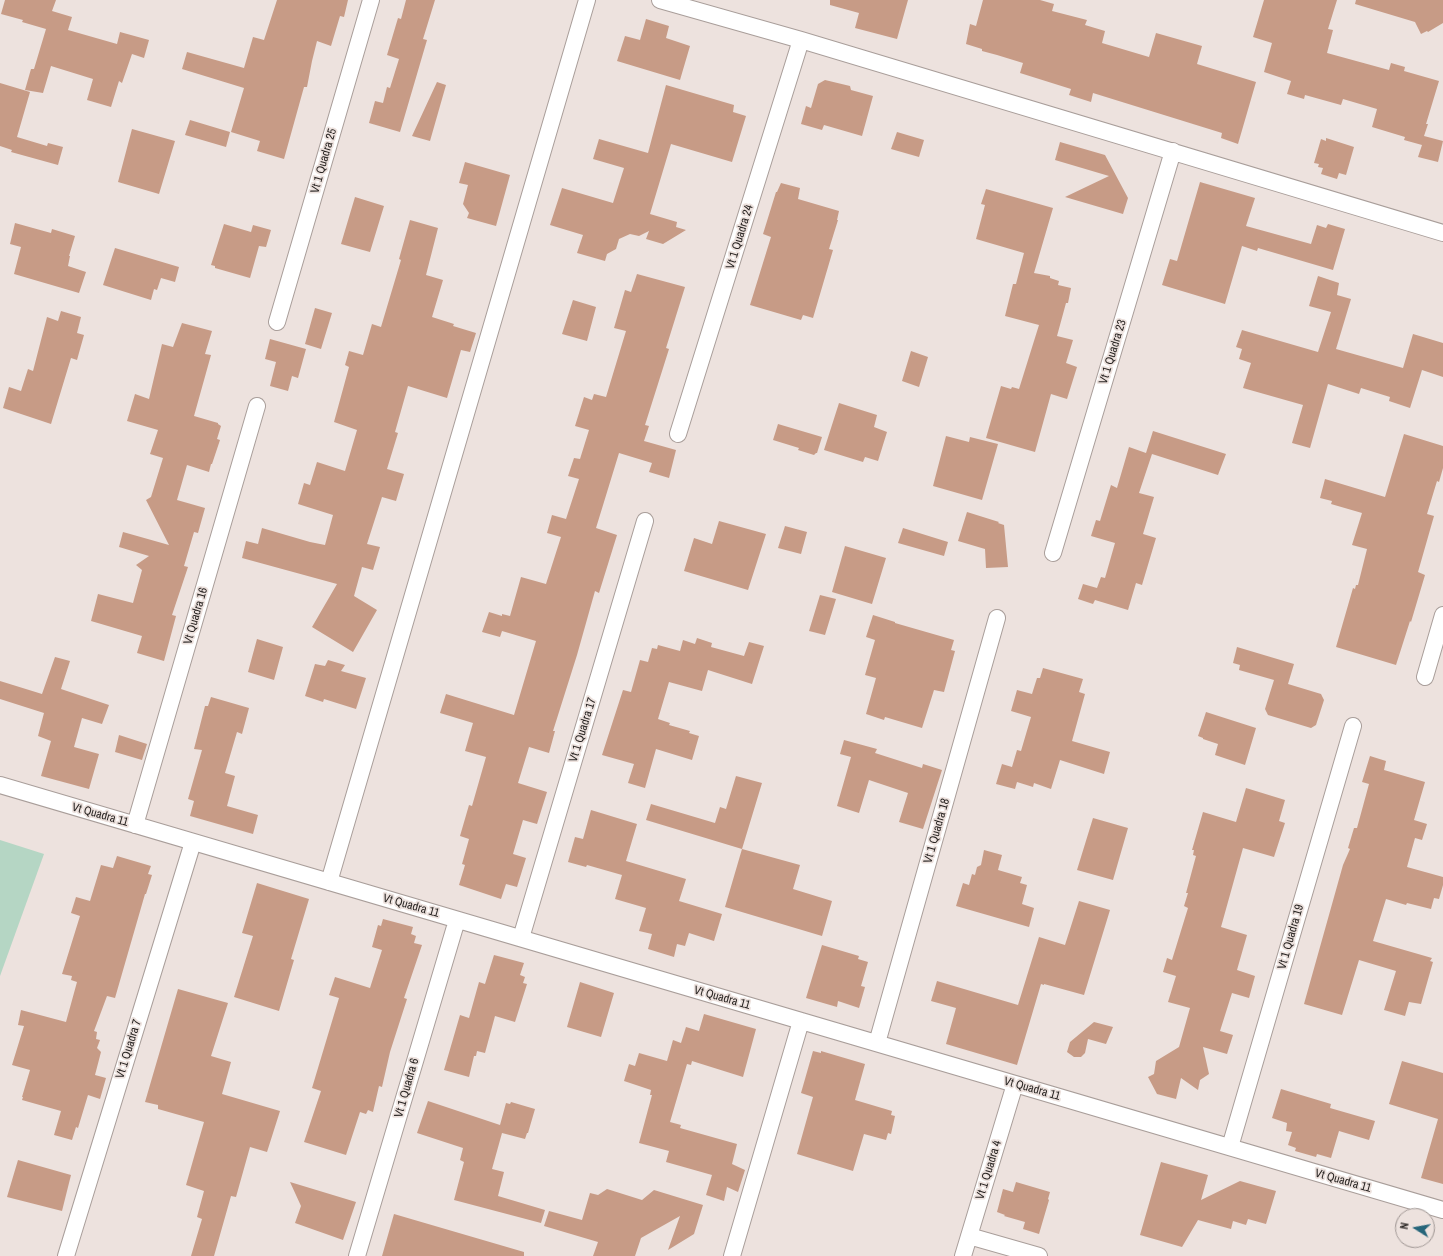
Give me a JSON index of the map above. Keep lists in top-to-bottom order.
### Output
{
  "streets": {
    "street": [
      "Vt 1 Quadra 25",
      "Vt 1 Quadra 24",
      "Vt 1 Quadra 23",
      "Vt Quadra 16",
      "Vt 1 Quadra 17",
      "Vt Quadra 11",
      "Vt 1 Quadra 18",
      "Vt 1 Quadra 19",
      "Vt 1 Quadra 7",
      "Vt 1 Quadra 6",
      "Vt 1 Quadra 4"
    ]
  },
  "crossings": [
    ["Vt Quadra 16", "Vt Quadra 11"],
    ["Vt 1 Quadra 17", "Vt Quadra 11"],
    ["Vt Quadra 11", "Vt 1 Quadra 18"],
    ["Vt Quadra 11", "Vt 1 Quadra 19"],
    ["Vt Quadra 11", "Vt 1 Quadra 7"],
    ["Vt Quadra 11", "Vt 1 Quadra 6"],
    ["Vt Quadra 11", "Vt 1 Quadra 4"]
  ],
  "north": "left"
}
